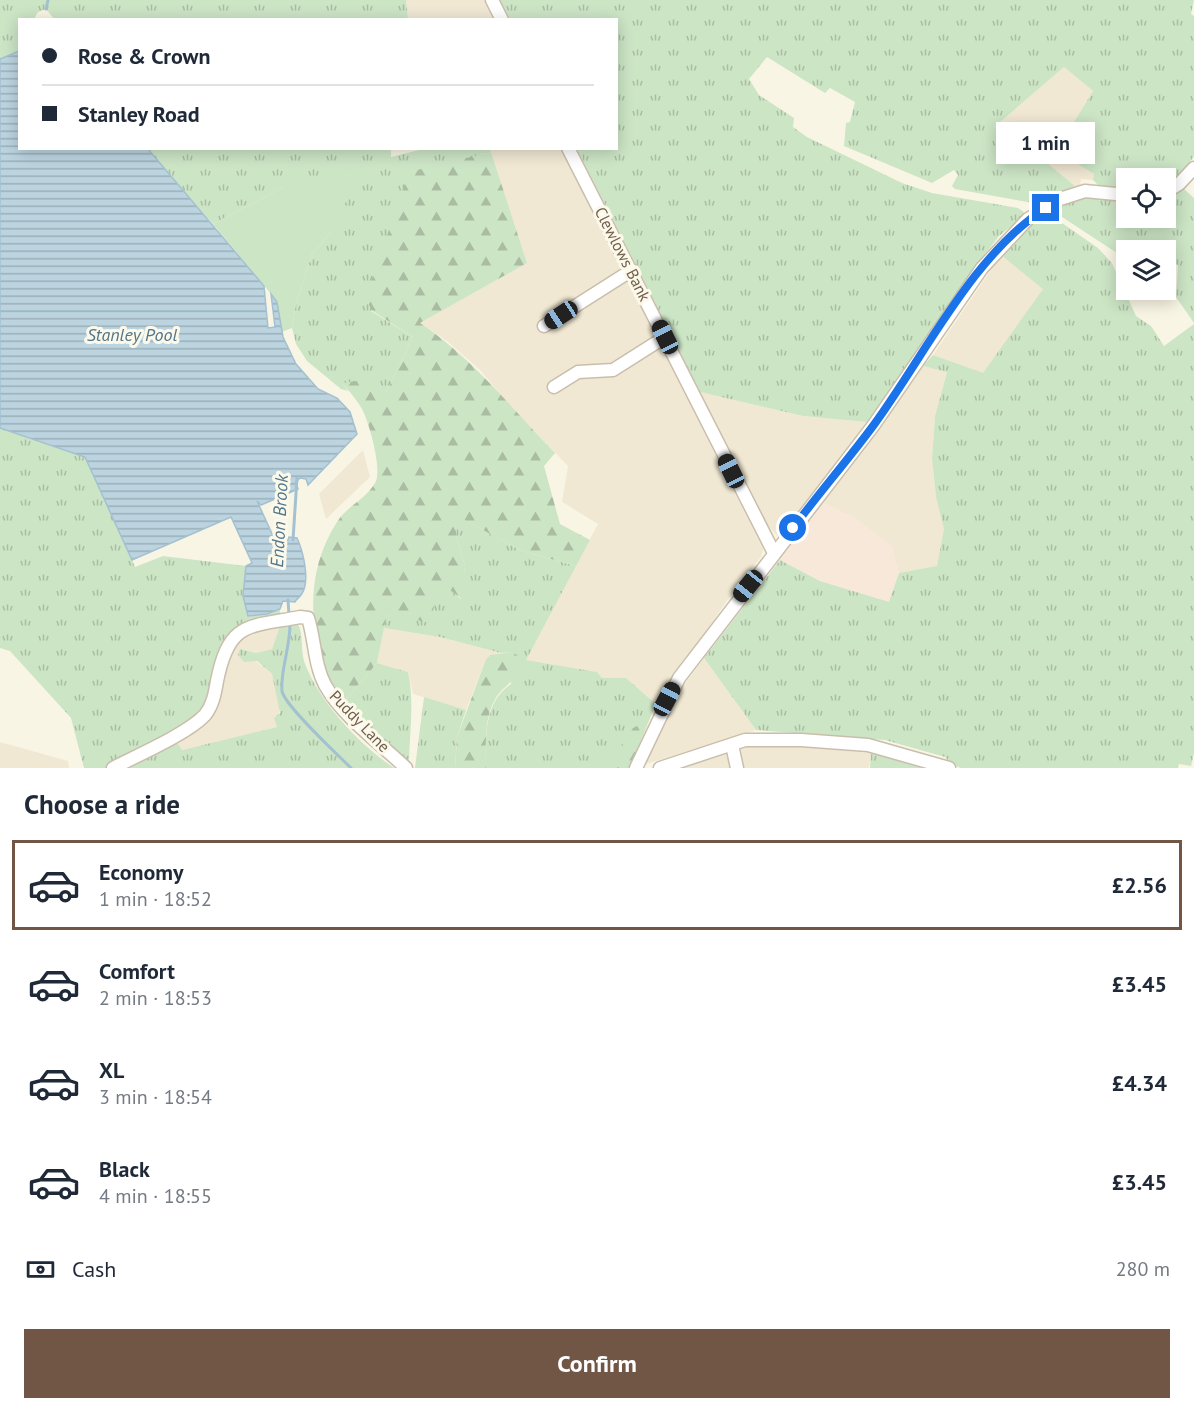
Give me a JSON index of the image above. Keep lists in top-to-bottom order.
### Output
{
  "streets": {
    "street": ["Clewlows Bank", "Puddy Lane"]
  },
  "water": ["Stanley Pool", "Endon Brook"],
  "page": {
    "banner": ["Rose & Crown", "Stanley Road"],
    "bubble": "1 min",
    "heading": "Choose a ride",
    "list": [
      {
        "name": "Economy",
        "note": "1 min · 18:52",
        "value": "£2.56"
      },
      {
        "name": "Comfort",
        "note": "2 min · 18:53",
        "value": "£3.45"
      },
      {
        "name": "XL",
        "note": "3 min · 18:54",
        "value": "£4.34"
      },
      {
        "name": "Black",
        "note": "4 min · 18:55",
        "value": "£3.45"
      }
    ],
    "pay": ["Cash", "280 m"],
    "buttons": "Confirm"
  }
}
